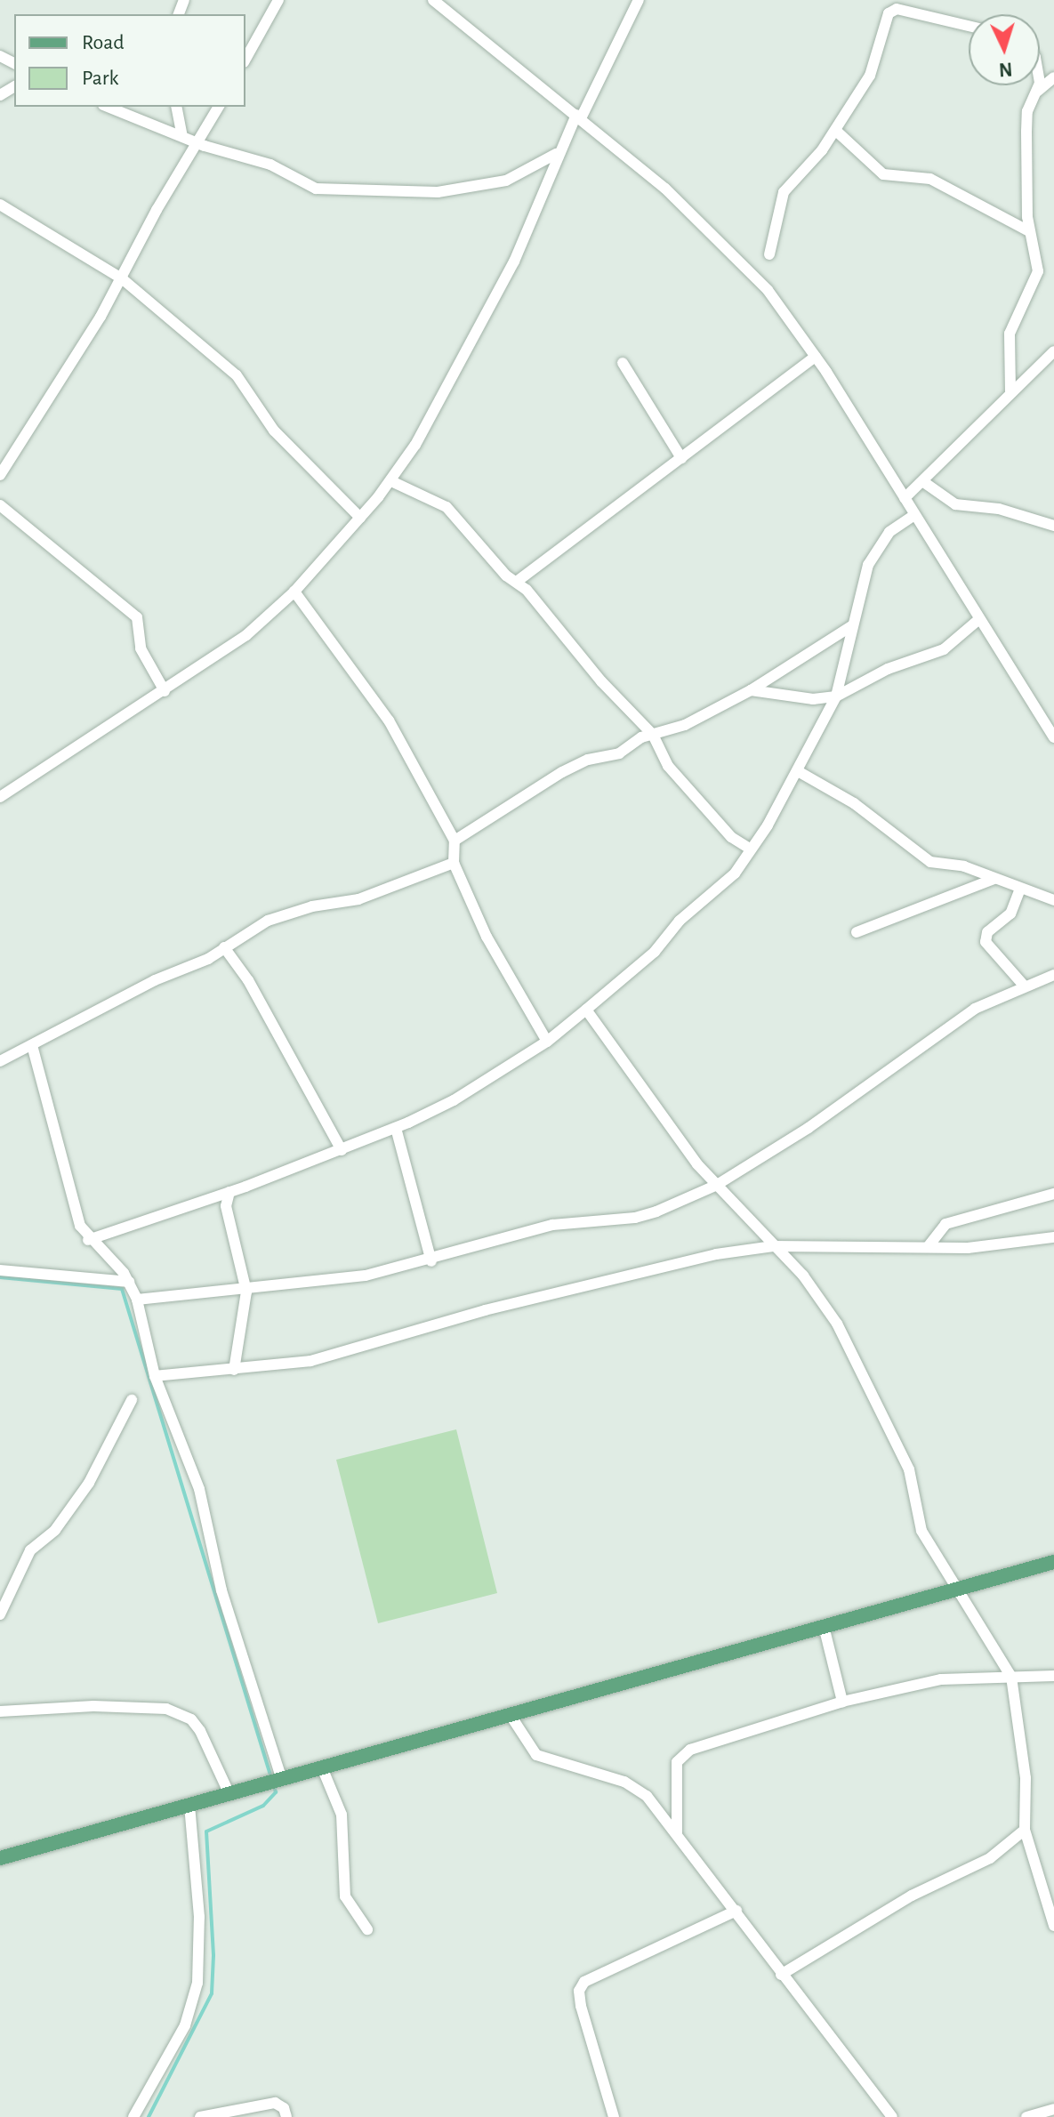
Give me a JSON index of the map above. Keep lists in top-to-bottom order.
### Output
{
  "legend": ["Road", "Park"],
  "north": "bottom"
}
